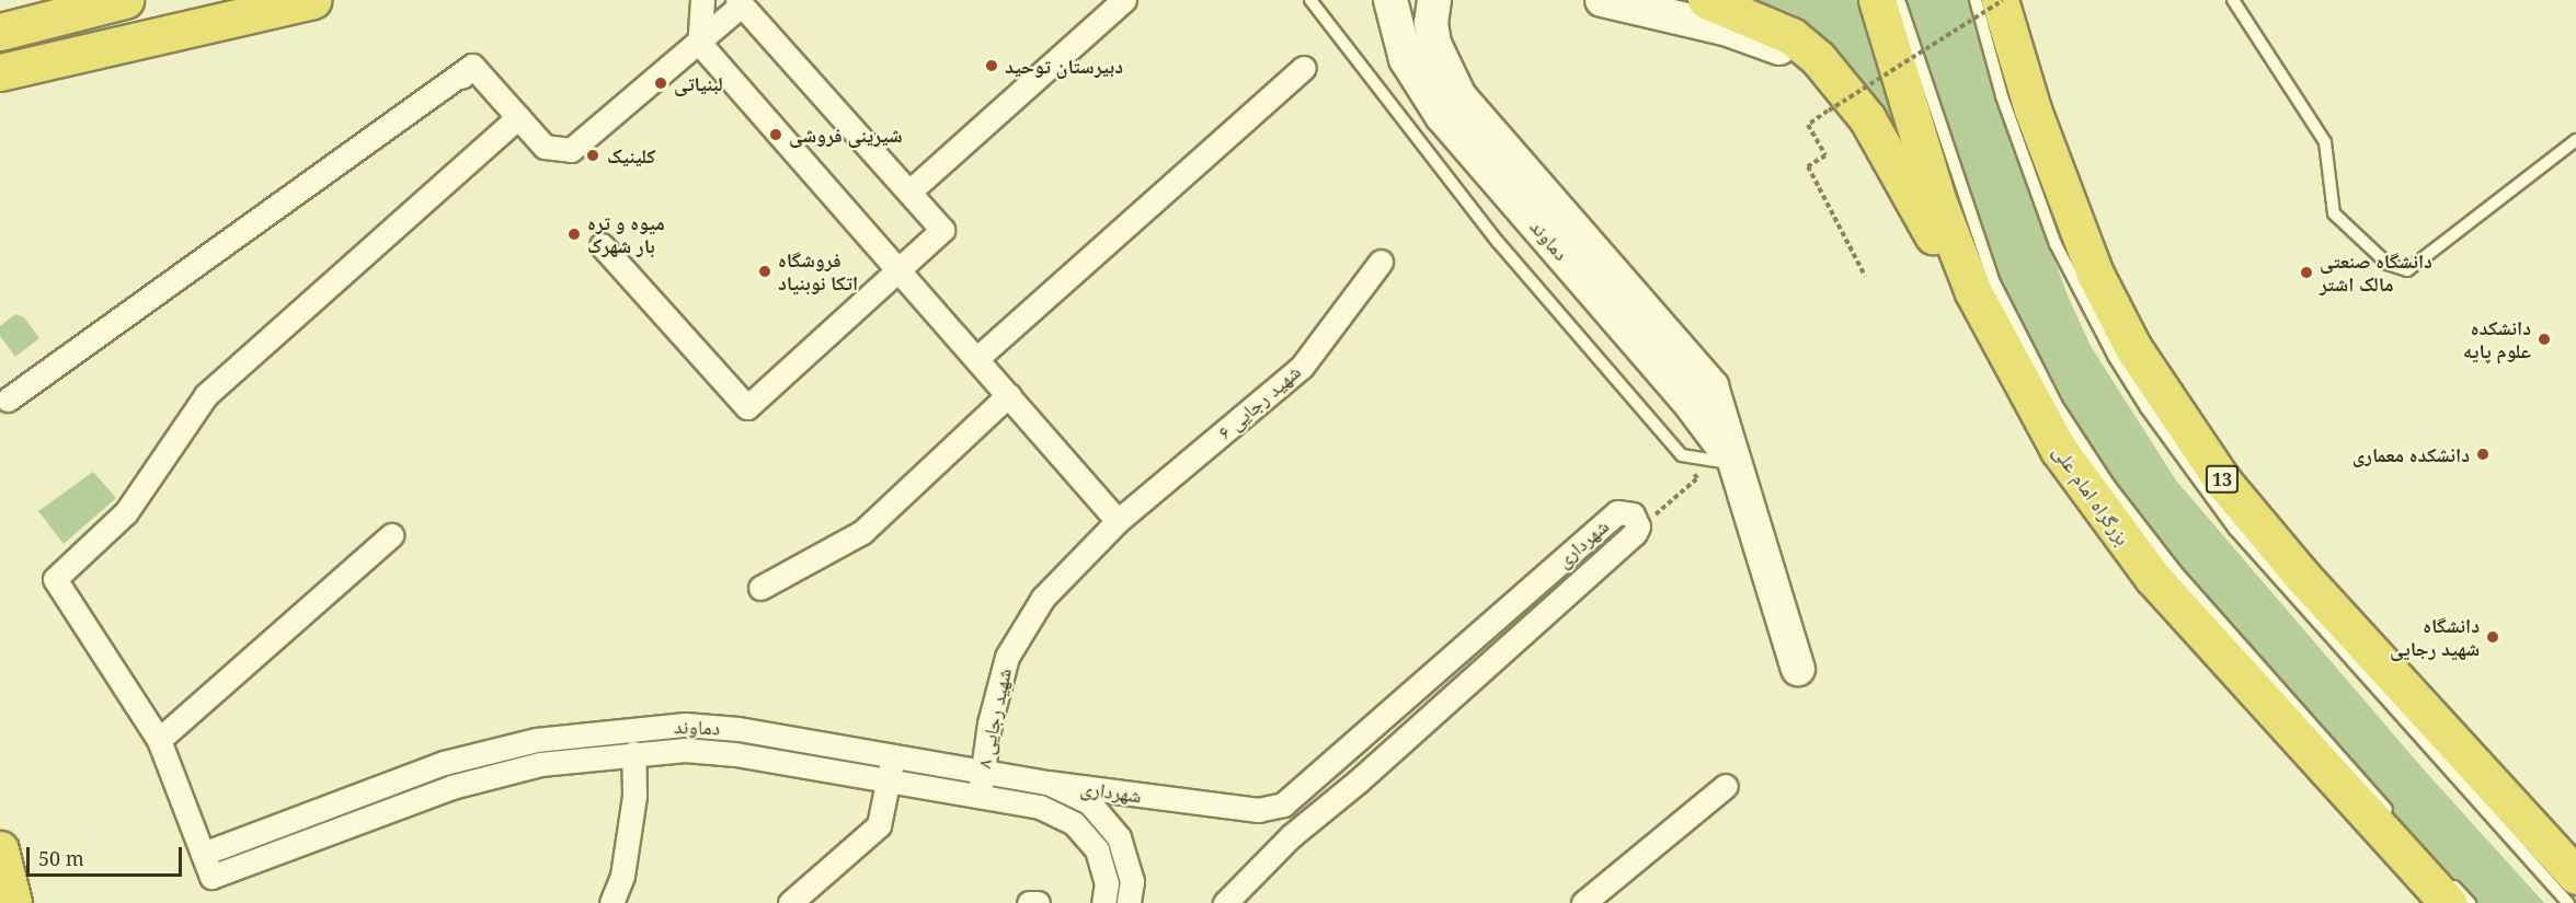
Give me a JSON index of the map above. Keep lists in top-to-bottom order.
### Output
{
  "streets": {
    "highway": ["13", "بزرگراه امام علی"],
    "main road": ["دماوند"],
    "street": ["شهید رجایی ۶", "شهرداری", "شهید رجایی ۸"]
  },
  "crossings": [
    ["دماوند", "شهرداری"],
    ["دماوند", "شهید رجایی ۸"],
    ["شهید رجایی ۶", "شهید رجایی ۸"]
  ],
  "places": [
    "دبیرستان توحید",
    "لبنیاتی",
    "شیرینی فروشی",
    "کلینیک",
    "میوه و تره بار شهرک",
    "فروشگاه اتکا نوبنیاد",
    "دانشگاه صنعتی مالک اشتر",
    "دانشکده علوم پایه",
    "دانشکده معماری",
    "دانشگاه شهید رجایی"
  ],
  "scale_bar": "50 m"
}
